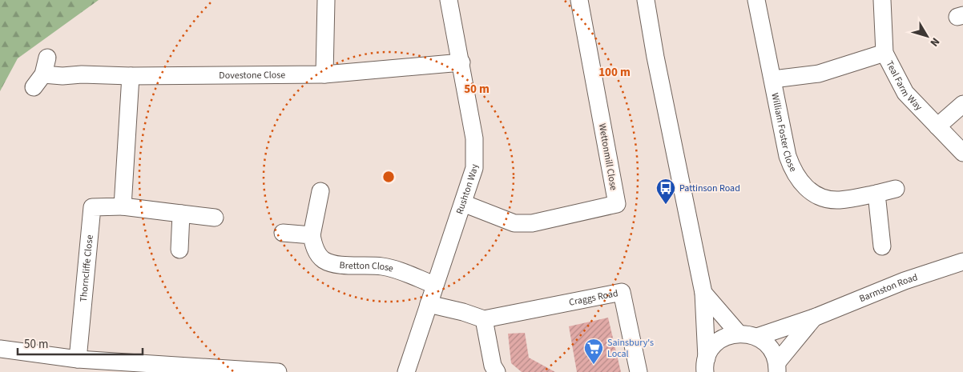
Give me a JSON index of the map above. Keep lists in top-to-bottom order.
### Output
{
  "streets": {
    "street": [
      "Dovestone Close",
      "Teal Farm Way",
      "William Foster Close",
      "Wettonmill Close",
      "Rushton Way",
      "Bretton Close",
      "Thorncliffe Close",
      "Barmston Road",
      "Craggs Road"
    ]
  },
  "crossings": [
    ["Dovestone Close", "Rushton Way"],
    ["Wettonmill Close", "Rushton Way"],
    ["Rushton Way", "Bretton Close"]
  ],
  "places": {
    "bus stop": ["Pattinson Road"],
    "supermarket": ["Sainsbury's Local"]
  },
  "scale_bar": "50 m",
  "north": "bottom right",
  "rings": ["100 m", "50 m"]
}
